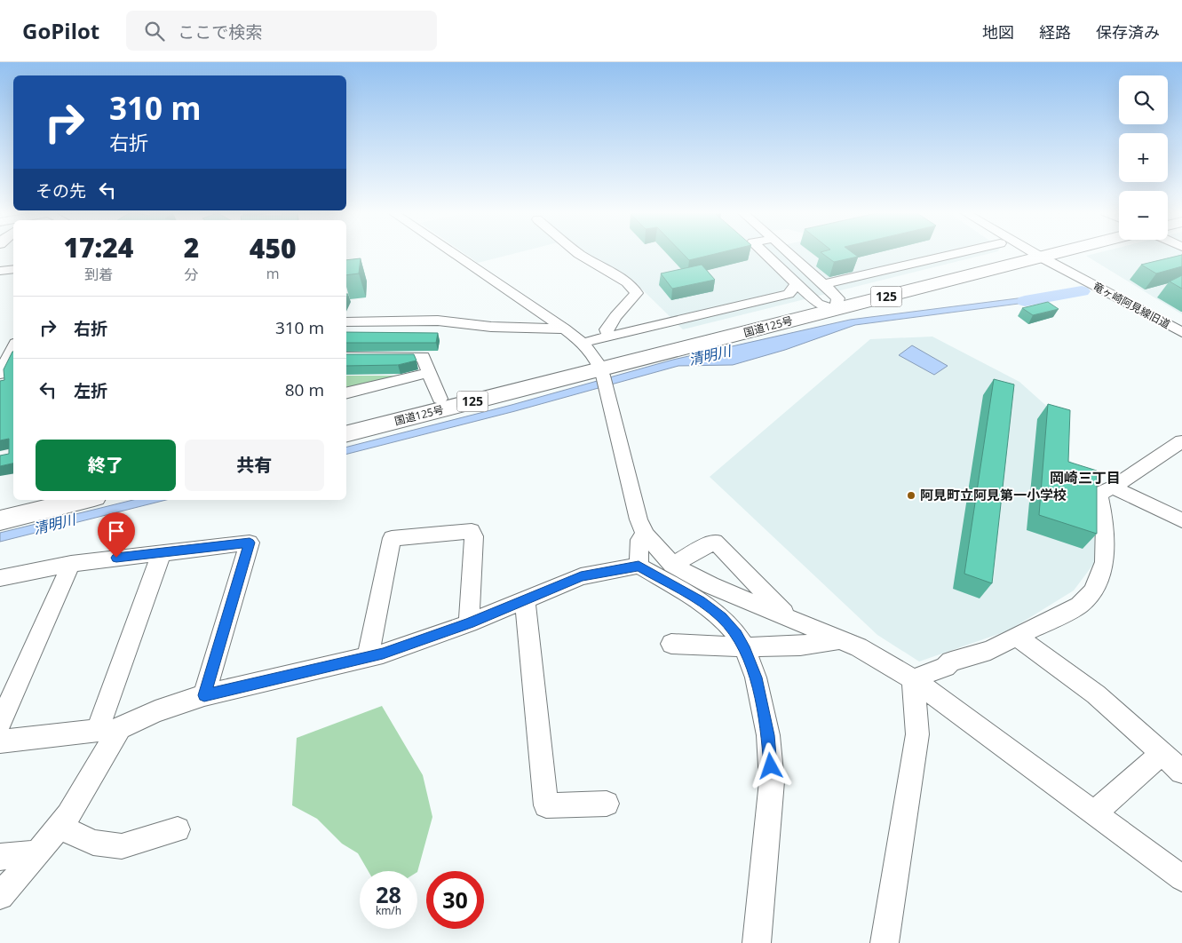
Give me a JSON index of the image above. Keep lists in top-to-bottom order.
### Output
{
  "streets": {
    "highway": ["125", "国道125号"],
    "street": ["竜ヶ崎阿見線旧道"]
  },
  "crossings": [
    ["竜ヶ崎阿見線旧道", "国道125号"]
  ],
  "districts": ["岡崎三丁目"],
  "water": ["清明川"],
  "places": ["阿見町立阿見第一小学校"],
  "page": {
    "header": "GoPilot",
    "search": "ここで検索",
    "nav": ["地図", "経路", "保存済み"],
    "map_buttons": ["+", "−"],
    "turn": ["310 m", "右折"],
    "then": "その先",
    "eta": [
      "17:24",
      "到着",
      "2",
      "分",
      "450",
      "m"
    ],
    "list": [
      {
        "name": "右折",
        "value": "310 m"
      },
      {
        "name": "左折",
        "value": "80 m"
      }
    ],
    "buttons": ["終了", "共有"],
    "speed": "28 km/h",
    "limit": "30"
  }
}
